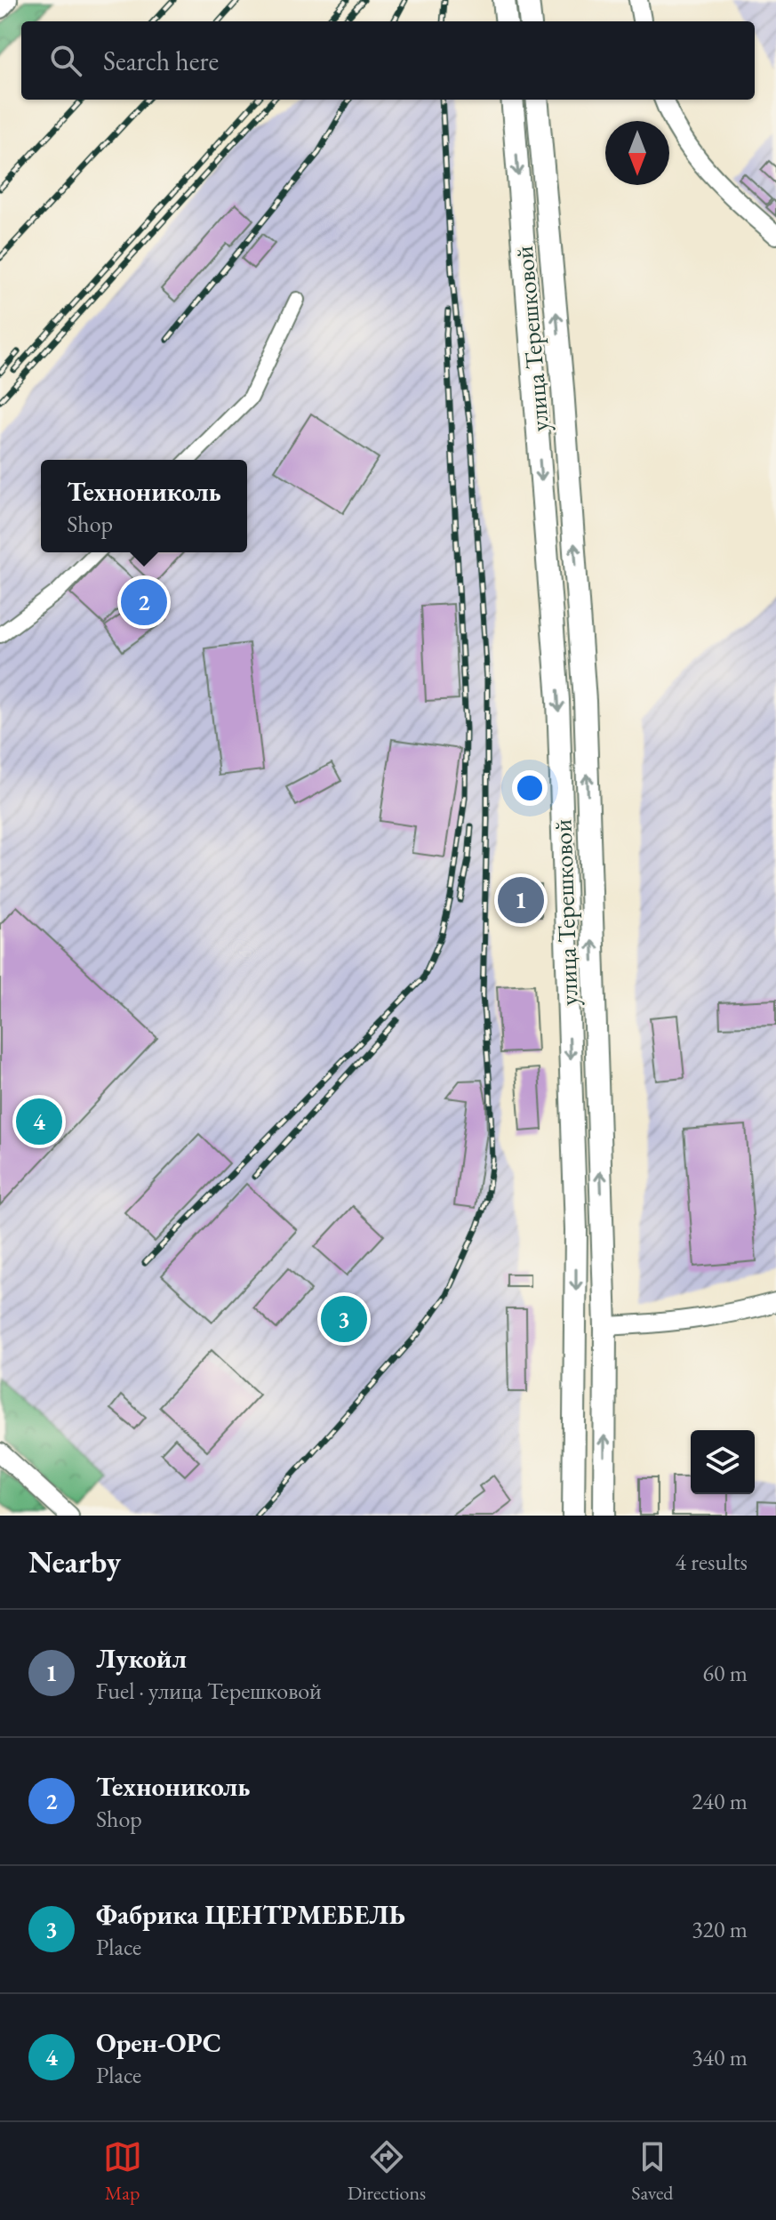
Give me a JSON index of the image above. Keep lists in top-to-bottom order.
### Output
{
  "streets": {
    "main road": ["улица Терешковой"]
  },
  "north": "bottom",
  "page": {
    "search": "Search here",
    "popup": ["Технониколь", "Shop"],
    "pins": [
      "2",
      "1",
      "4",
      "3"
    ],
    "heading": ["Nearby", "4 results"],
    "list": [
      {
        "mark": "1",
        "name": "Лукойл",
        "note": "Fuel · улица Терешковой",
        "value": "60 m"
      },
      {
        "mark": "2",
        "name": "Технониколь",
        "note": "Shop",
        "value": "240 m"
      },
      {
        "mark": "3",
        "name": "Фабрика ЦЕНТРМЕБЕЛЬ",
        "note": "Place",
        "value": "320 m"
      },
      {
        "mark": "4",
        "name": "Орен-ОРС",
        "note": "Place",
        "value": "340 m"
      }
    ],
    "nav": ["Map", "Directions", "Saved"]
  }
}
